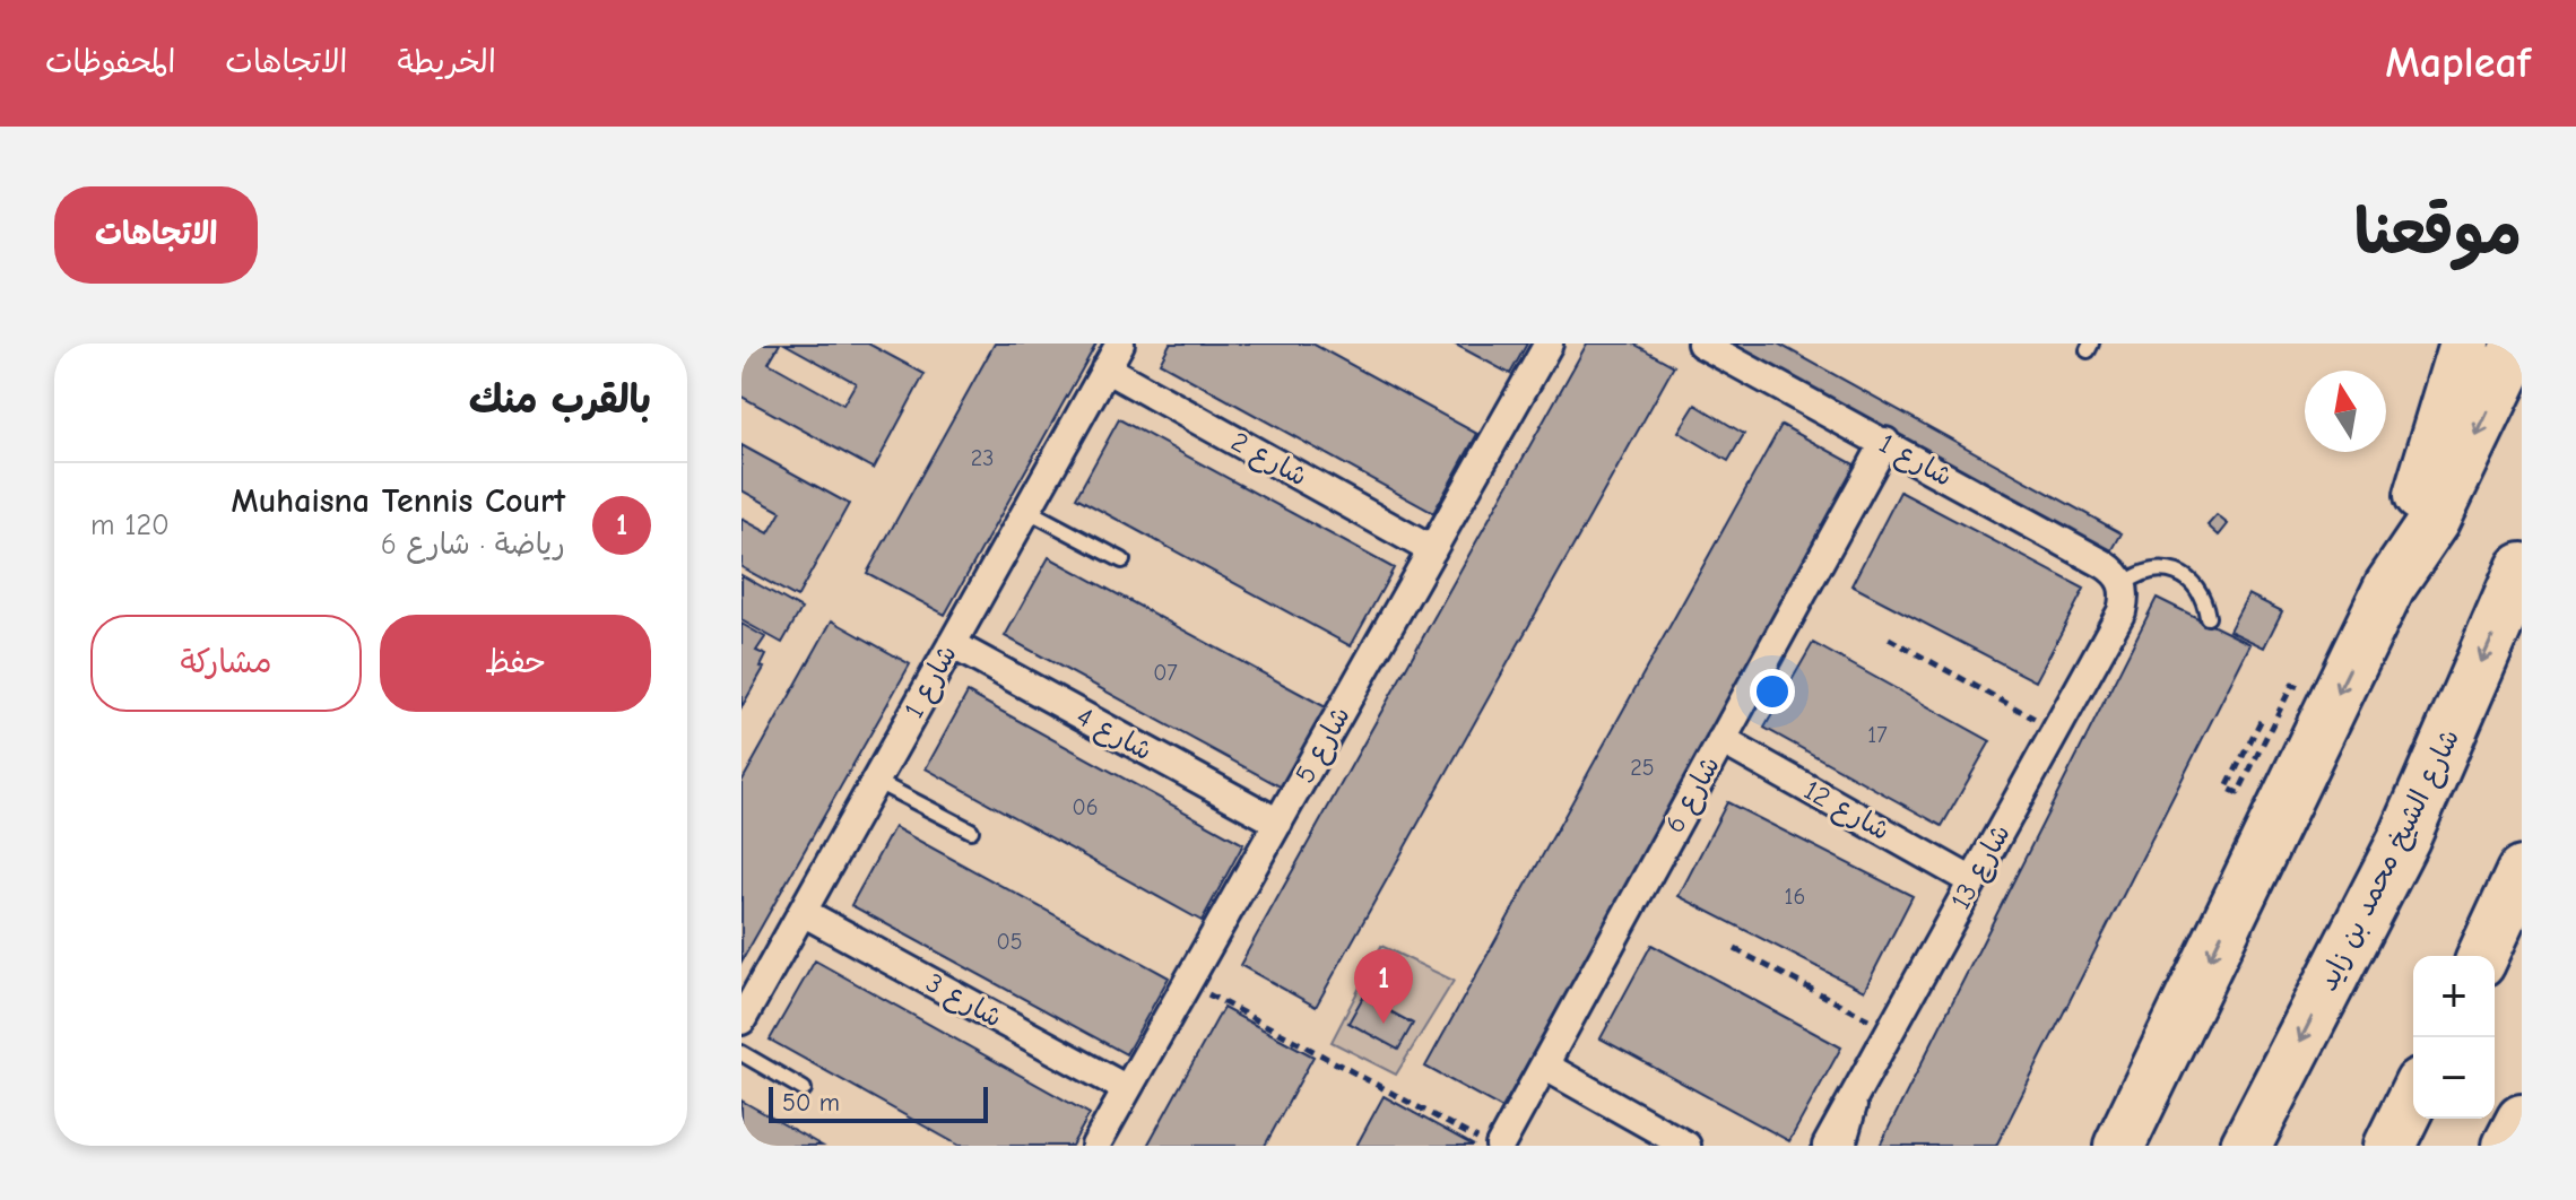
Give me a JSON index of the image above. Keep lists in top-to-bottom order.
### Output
{
  "streets": {
    "highway": ["شارع الشيخ محمد بن زايد"],
    "street": [
      "شارع 2",
      "شارع 1",
      "شارع 4",
      "شارع 5",
      "شارع 6",
      "شارع 12",
      "شارع 13",
      "شارع 3"
    ]
  },
  "crossings": [
    ["شارع 2", "شارع 1"],
    ["شارع 2", "شارع 5"],
    ["شارع 1", "شارع 4"],
    ["شارع 1", "شارع 6"],
    ["شارع 1", "شارع 13"],
    ["شارع 1", "شارع 3"],
    ["شارع 4", "شارع 5"],
    ["شارع 5", "شارع 3"],
    ["شارع 6", "شارع 12"],
    ["شارع 12", "شارع 13"]
  ],
  "house_numbers": [
    "23",
    "07",
    "17",
    "25",
    "06",
    "16",
    "05"
  ],
  "scale_bar": "50 m",
  "north": "top",
  "page": {
    "header": "Mapleaf",
    "nav": ["الخريطة", "الاتجاهات", "المحفوظات"],
    "title": "موقعنا",
    "buttons": [
      "الاتجاهات",
      ["حفظ", "مشاركة"]
    ],
    "heading": "بالقرب منك",
    "list": [
      {
        "mark": "1",
        "name": "Muhaisna Tennis Court",
        "note": "رياضة · شارع 6",
        "value": "120 m"
      }
    ],
    "pins": "1",
    "map_buttons": ["+", "−"],
    "scale": "50 m"
  }
}
